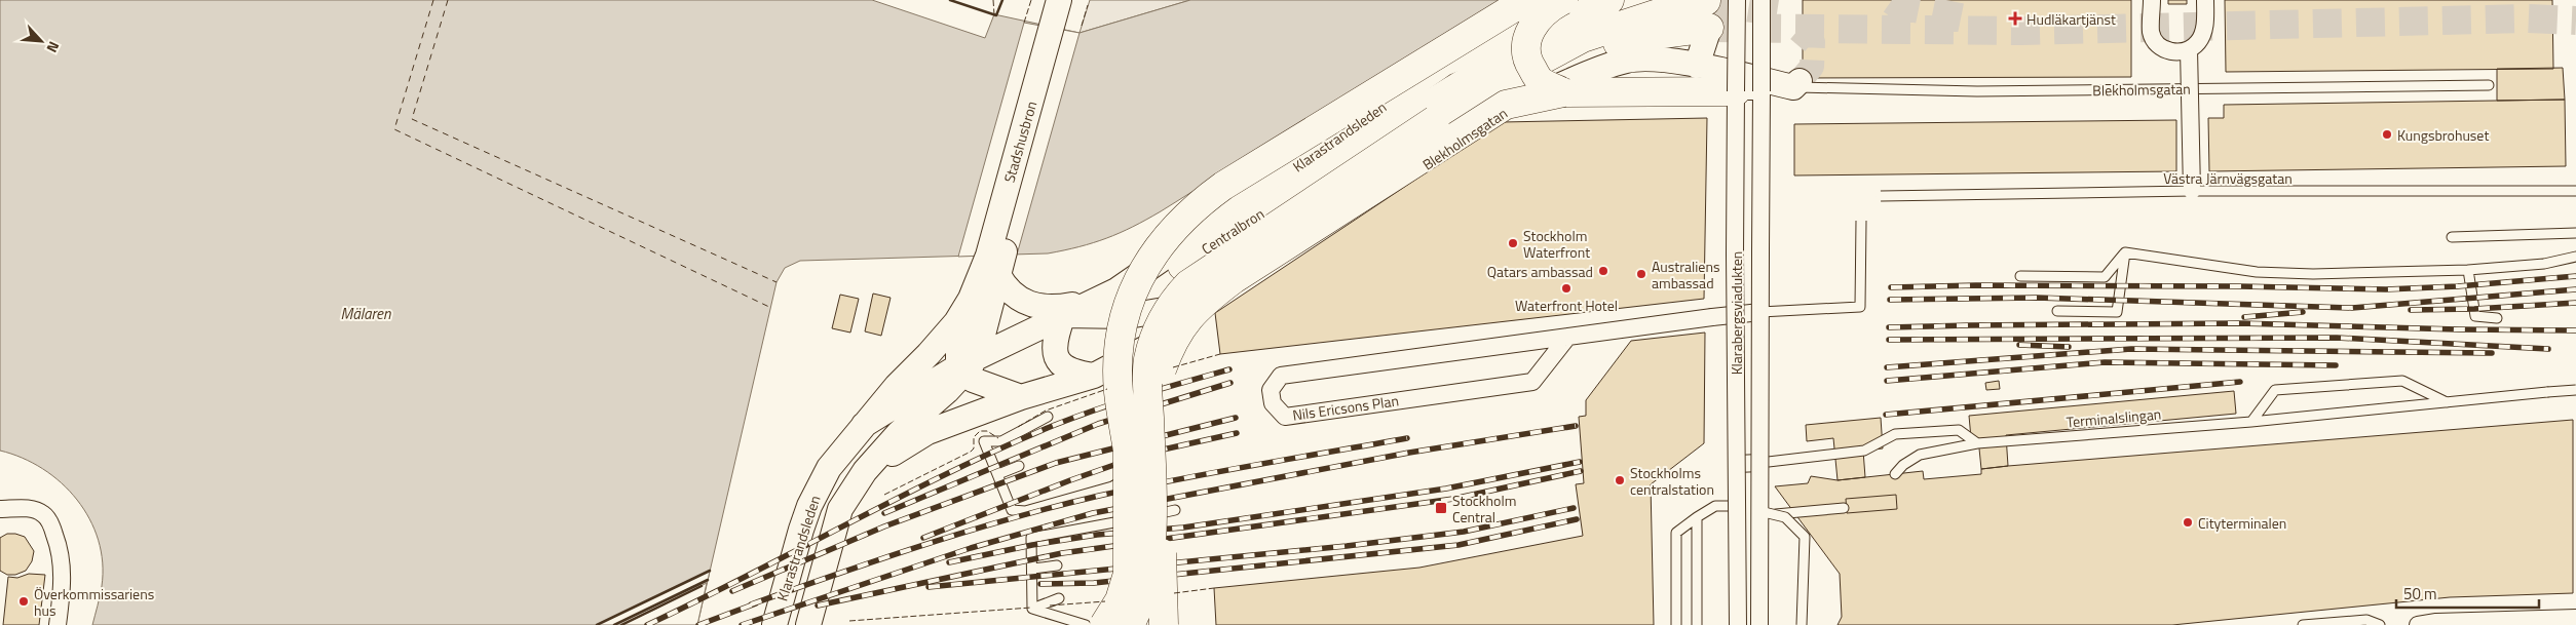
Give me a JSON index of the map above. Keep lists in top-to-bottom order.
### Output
{
  "streets": {
    "highway": ["Centralbron"],
    "street": [
      "Blekholmsgatan",
      "Klarastrandsleden",
      "Stadshusbron",
      "Klarabergsviadukten",
      "Nils Ericsons Plan"
    ],
    "lane": ["Västra Järnvägsgatan", "Terminalslingan"]
  },
  "crossings": [
    ["Blekholmsgatan", "Klarastrandsleden"],
    ["Klarastrandsleden", "Stadshusbron"],
    ["Klarabergsviadukten", "Nils Ericsons Plan"]
  ],
  "water": ["Mälaren"],
  "places": {
    "health": ["Hudläkartjänst"],
    "other": [
      "Kungsbrohuset",
      "Stockholm Waterfront",
      "Qatars ambassad",
      "Australiens ambassad",
      "Waterfront Hotel",
      "Stockholms centralstation",
      "Cityterminalen",
      "Överkommissariens hus"
    ],
    "transit": ["Stockholm Central"]
  },
  "scale_bar": "50 m",
  "north": "bottom right"
}
